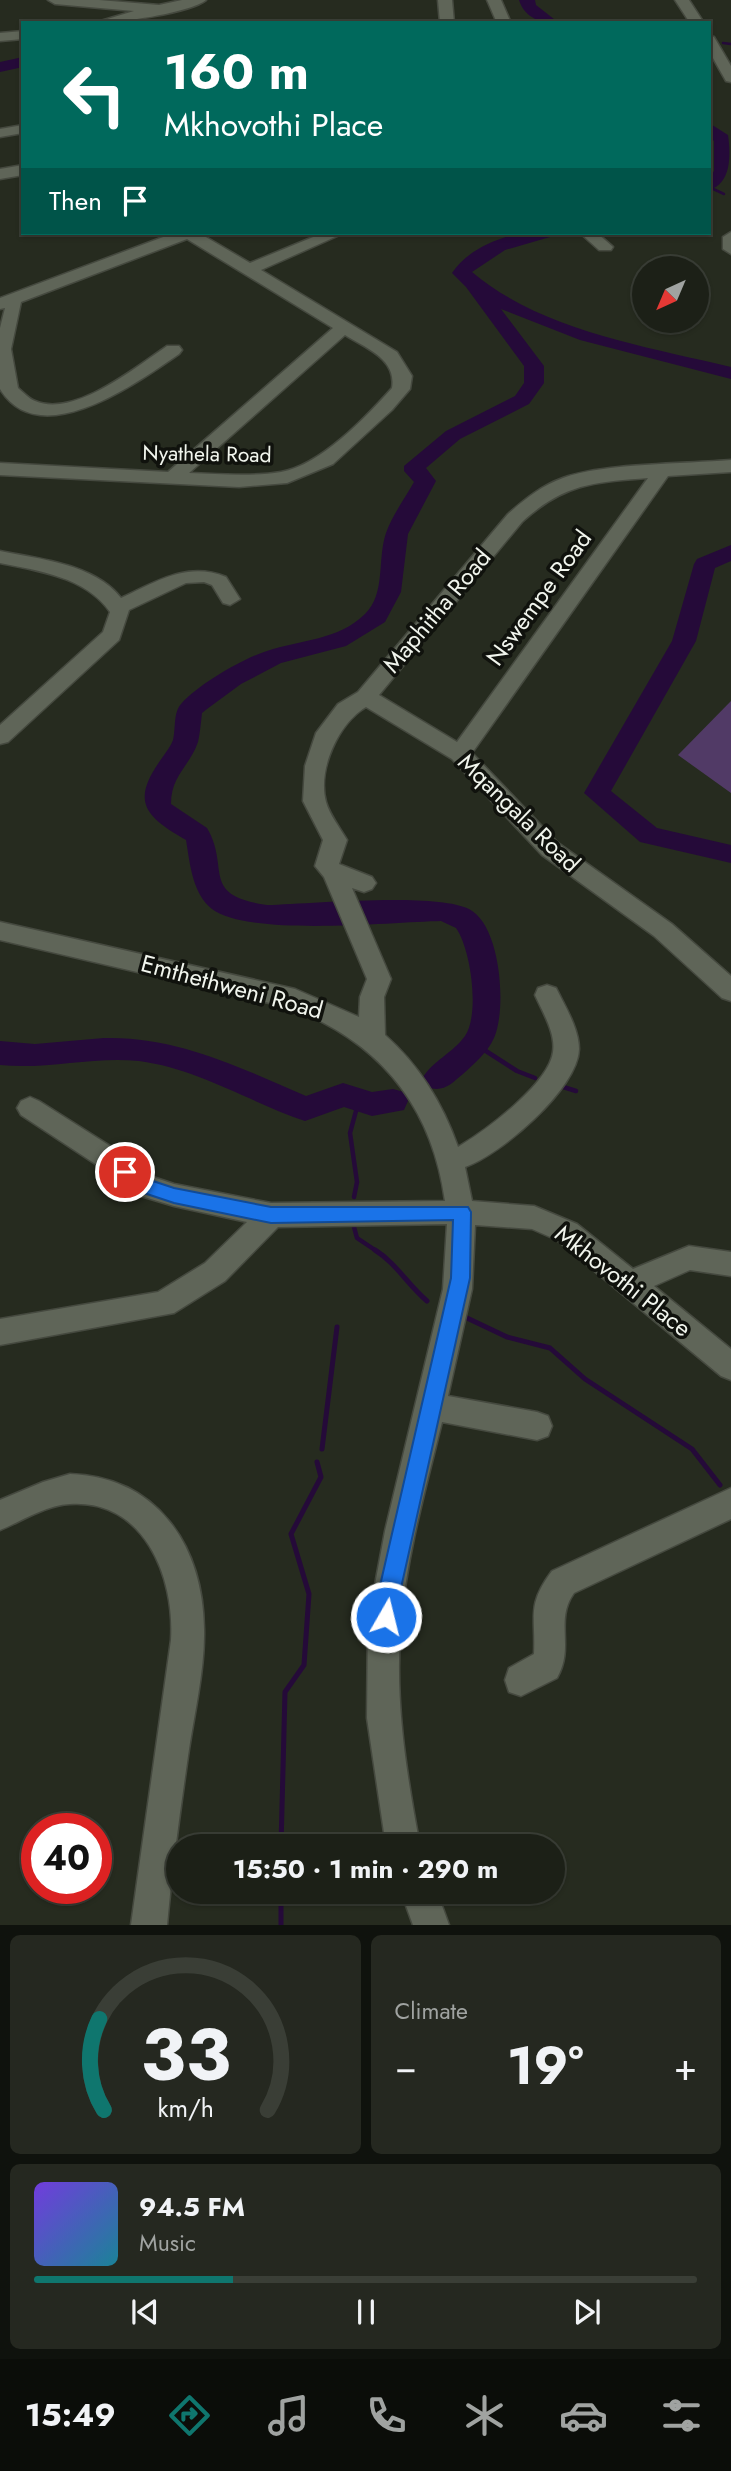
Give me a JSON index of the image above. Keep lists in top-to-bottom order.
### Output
{
  "streets": {
    "street": [
      "Nyathela Road",
      "Nswempe Road",
      "Maphitha Road",
      "Mqangala Road",
      "Emthethweni Road",
      "Mkhovothi Place"
    ]
  },
  "crossings": [
    ["Nswempe Road", "Maphitha Road"],
    ["Nswempe Road", "Mqangala Road"],
    ["Maphitha Road", "Mqangala Road"],
    ["Emthethweni Road", "Mkhovothi Place"]
  ],
  "north": "bottom left",
  "page": {
    "turn": ["160 m", "Mkhovothi Place"],
    "then": "Then",
    "limit": "40",
    "trip": "15:50 · 1 min · 290 m",
    "tile": "Climate",
    "heat": ["−", "19°", "+"],
    "song": ["94.5 FM", "Music"],
    "tabs": "15:49",
    "gauge": ["33", "km/h"]
  }
}
